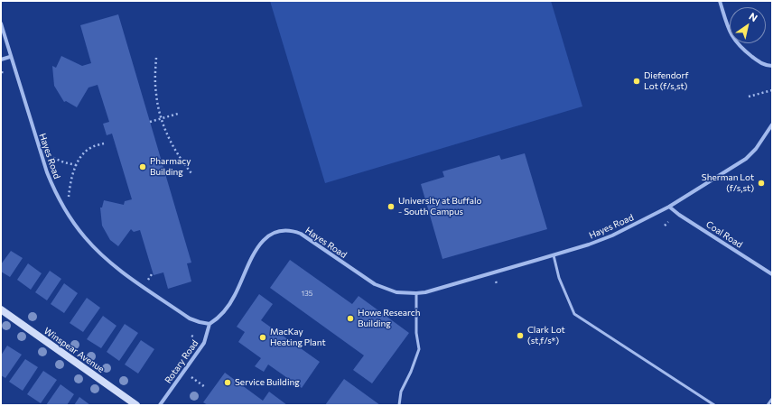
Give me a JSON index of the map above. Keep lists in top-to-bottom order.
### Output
{
  "streets": {
    "street": [
      "Hayes Road",
      "Coal Road",
      "Winspear Avenue",
      "Rotary Road"
    ]
  },
  "crossings": [
    ["Hayes Road", "Coal Road"],
    ["Hayes Road", "Rotary Road"]
  ],
  "places": [
    "Diefendorf Lot (f/s,st)",
    "Pharmacy Building",
    "Sherman Lot (f/s,st)",
    "University at Buffalo - South Campus",
    "Howe Research Building",
    "Clark Lot (st,f/s*)",
    "MacKay Heating Plant",
    "Service Building"
  ],
  "house_numbers": ["135"],
  "north": "top right"
}
